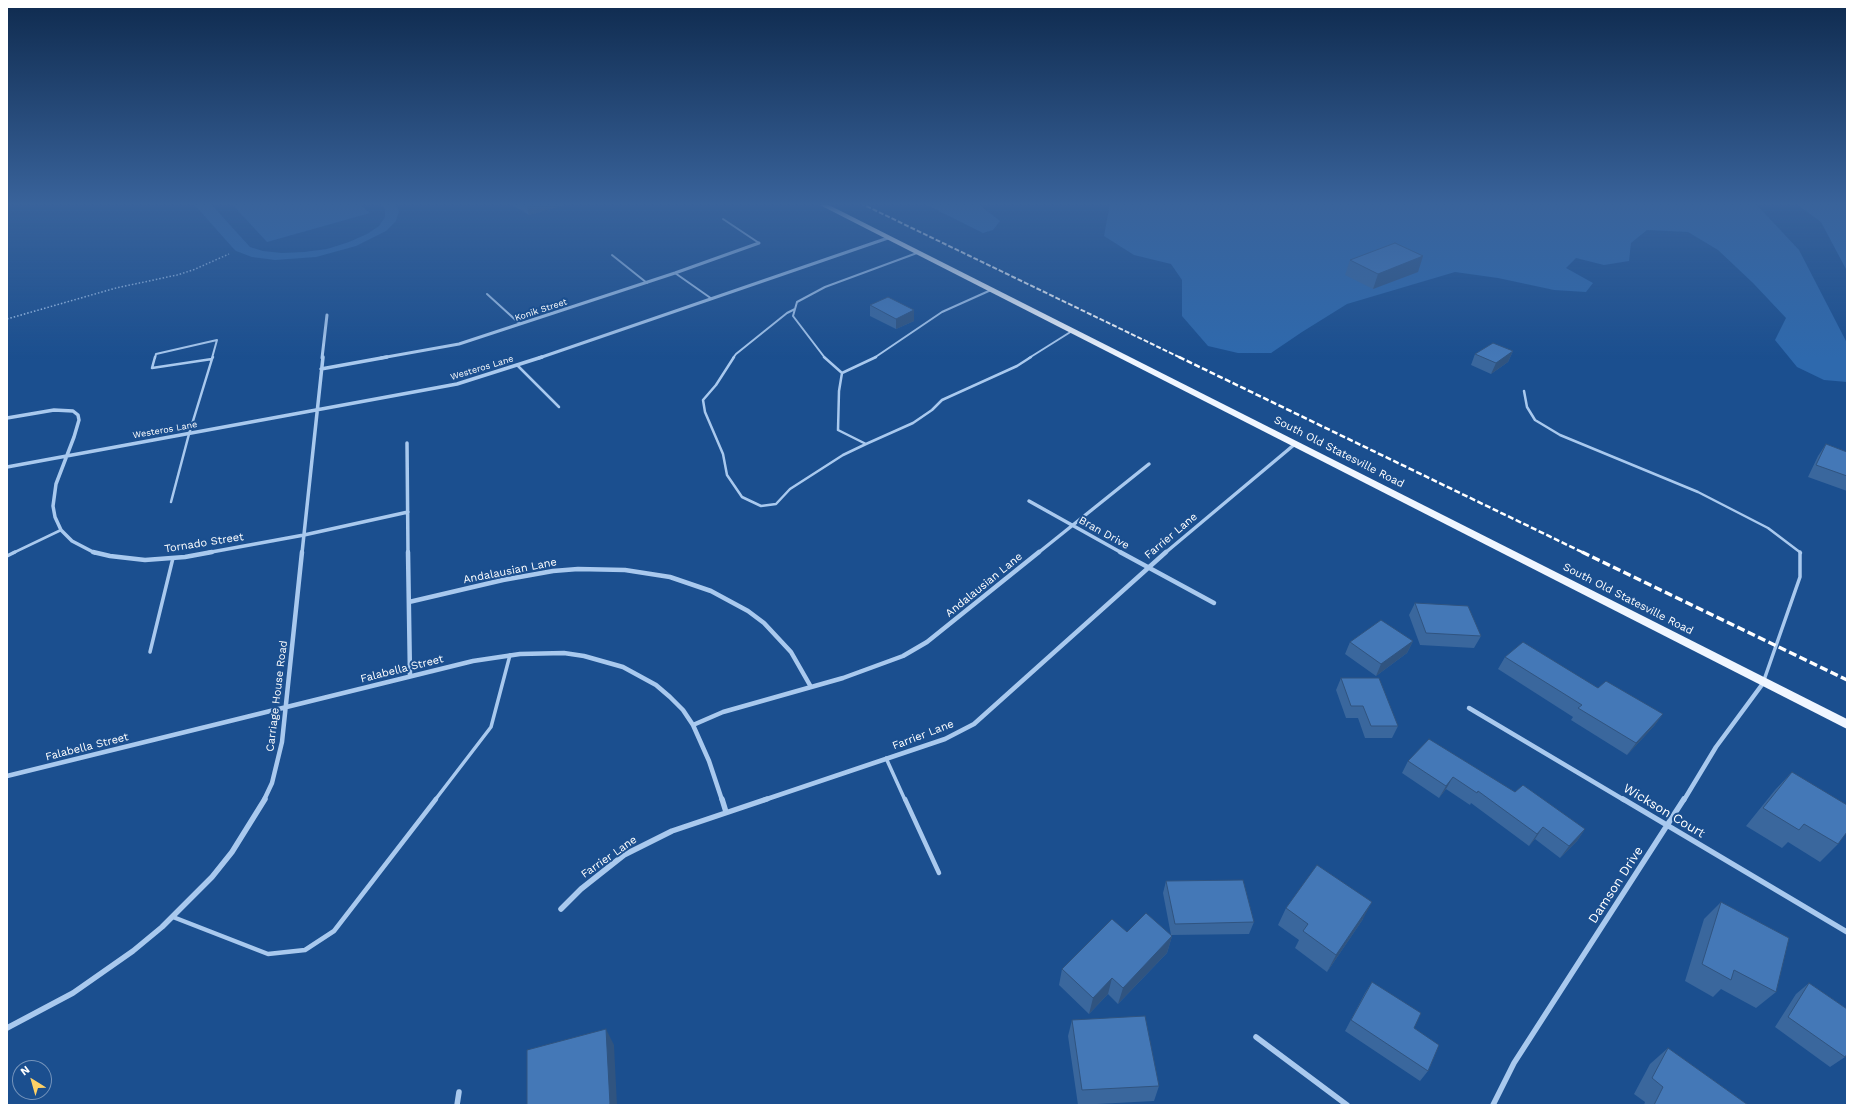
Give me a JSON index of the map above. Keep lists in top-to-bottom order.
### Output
{
  "streets": {
    "main road": ["South Old Statesville Road"],
    "street": [
      "Konik Street",
      "Westeros Lane",
      "Bran Drive",
      "Farrier Lane",
      "Tornado Street",
      "Andalausian Lane",
      "Falabella Street",
      "Carriage House Road",
      "Wickson Court",
      "Damson Drive"
    ]
  },
  "crossings": [
    ["Konik Street", "Carriage House Road"],
    ["Westeros Lane", "Tornado Street"],
    ["Westeros Lane", "Carriage House Road"],
    ["South Old Statesville Road", "Farrier Lane"],
    ["South Old Statesville Road", "Damson Drive"],
    ["Bran Drive", "Farrier Lane"],
    ["Bran Drive", "Andalausian Lane"],
    ["Farrier Lane", "Falabella Street"],
    ["Tornado Street", "Carriage House Road"],
    ["Andalausian Lane", "Falabella Street"],
    ["Falabella Street", "Carriage House Road"],
    ["Wickson Court", "Damson Drive"]
  ],
  "north": "top left"
}
